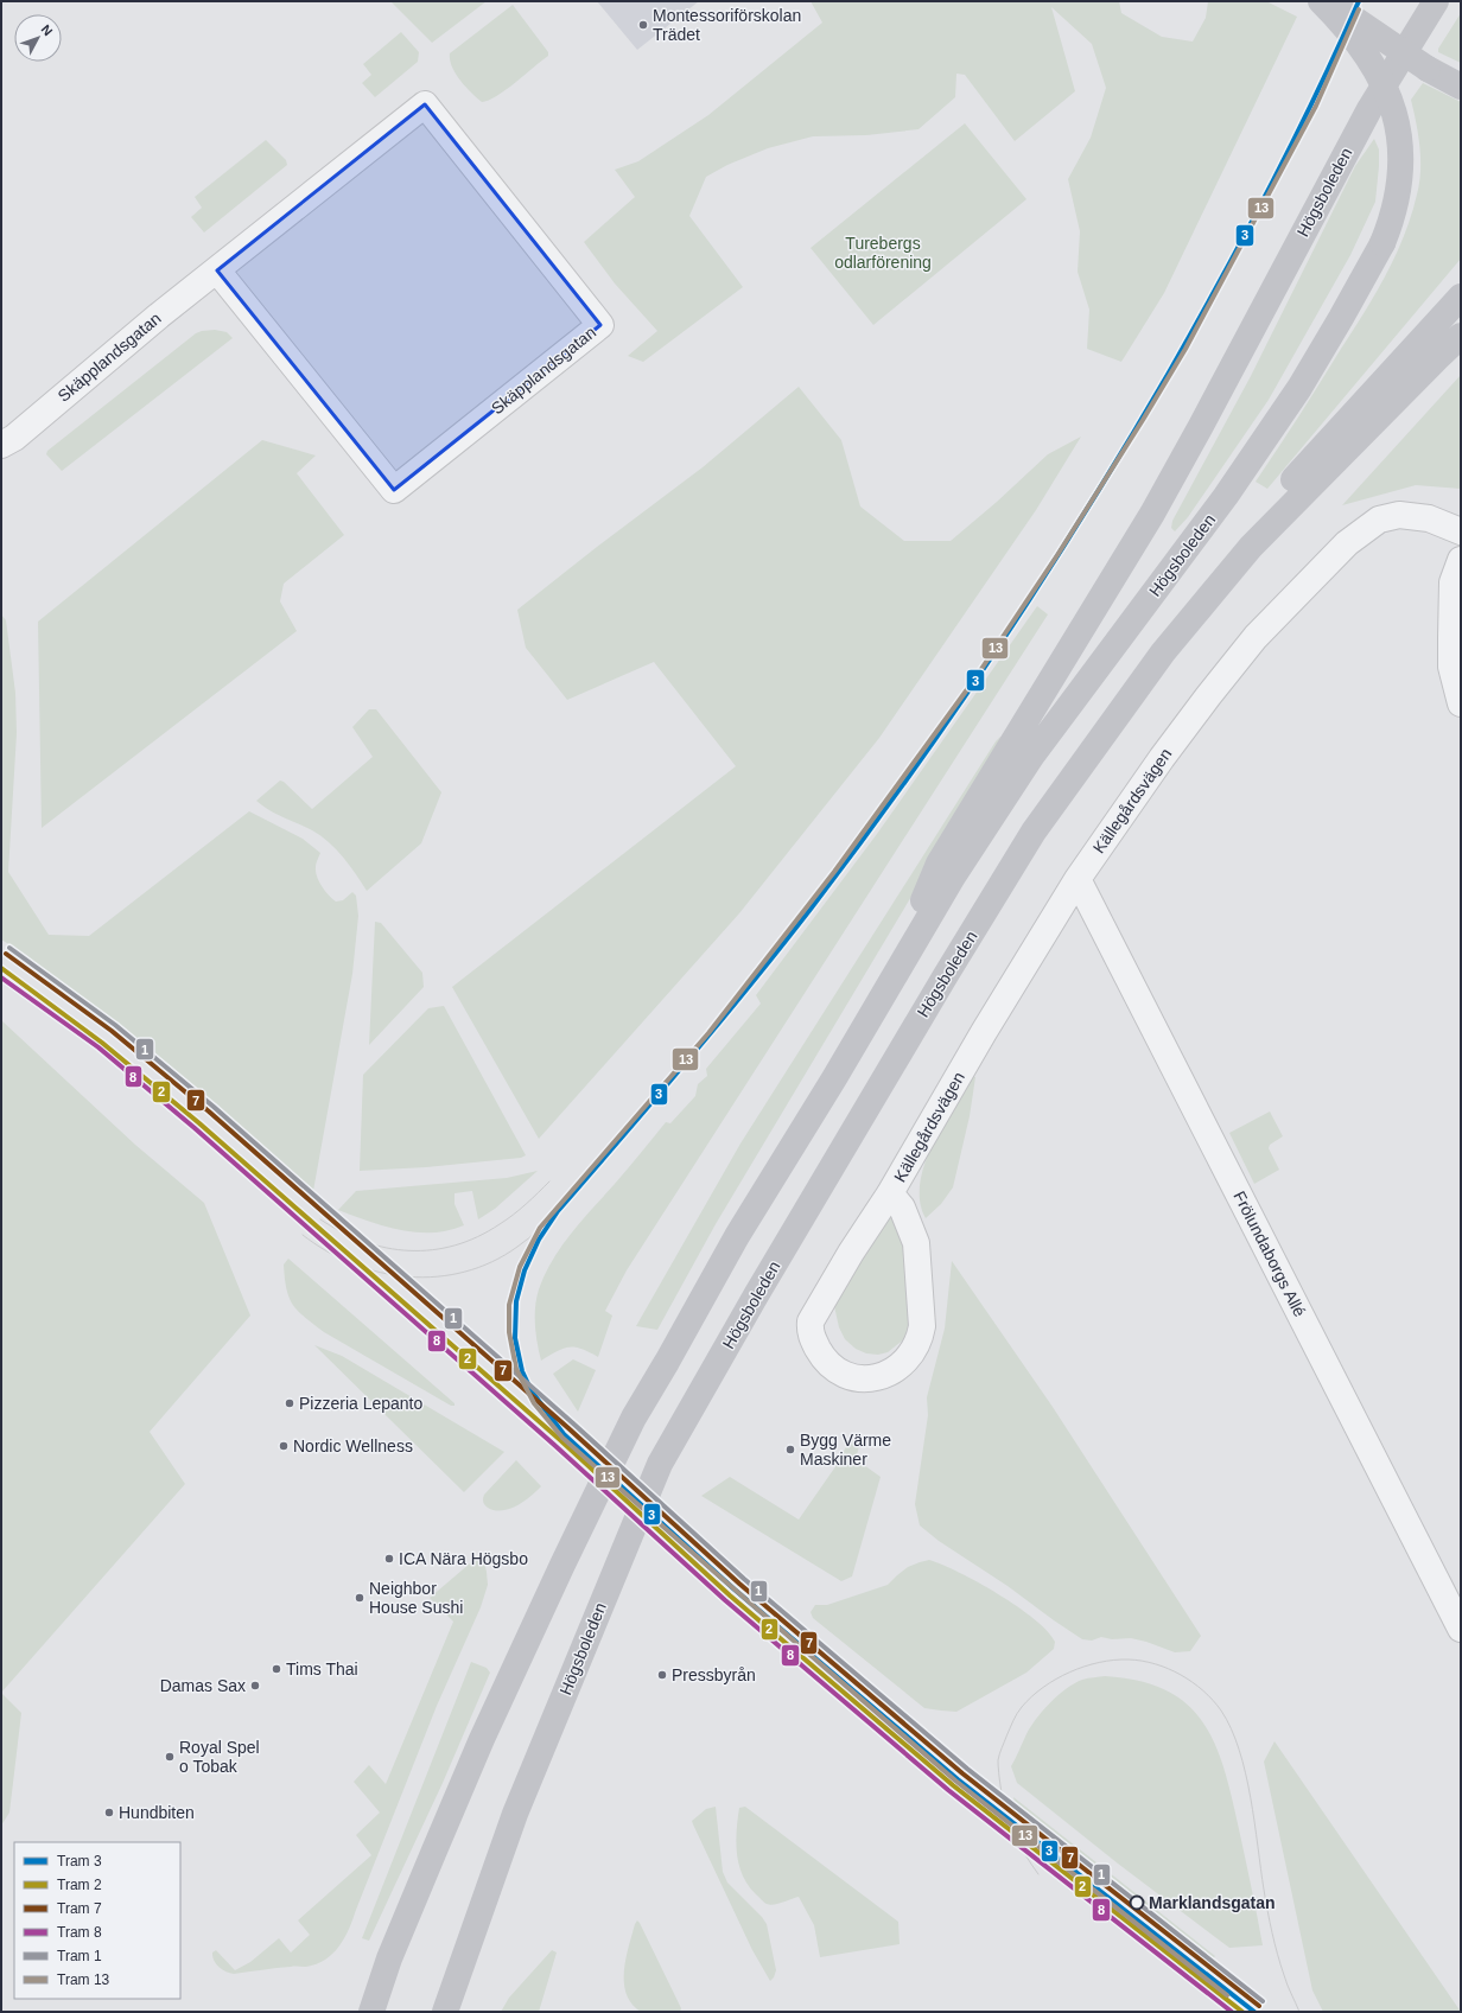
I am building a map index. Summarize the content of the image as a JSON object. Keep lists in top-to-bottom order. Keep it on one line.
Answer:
{"streets":{"main road":["Högsboleden"],"street":["Skäpplandsgatan","Källegårdsvägen","Frölundaborgs Allé"]},"crossings":[["Källegårdsvägen","Frölundaborgs Allé"]],"parks":["Turebergs odlarförening"],"places":["Montessoriförskolan Trädet","Pizzeria Lepanto","Nordic Wellness","Bygg Värme Maskiner","ICA Nära Högsbo","Neighbor House Sushi","Tims Thai","Pressbyrån","Damas Sax","Royal Spel o Tobak","Hundbiten","Marklandsgatan"],"lines":["tram line 3","tram line 13","tram line 1","tram line 7","tram line 2","tram line 8"],"legend":["Tram 3","Tram 2","Tram 7","Tram 8","Tram 1","Tram 13"],"north":"top right"}
